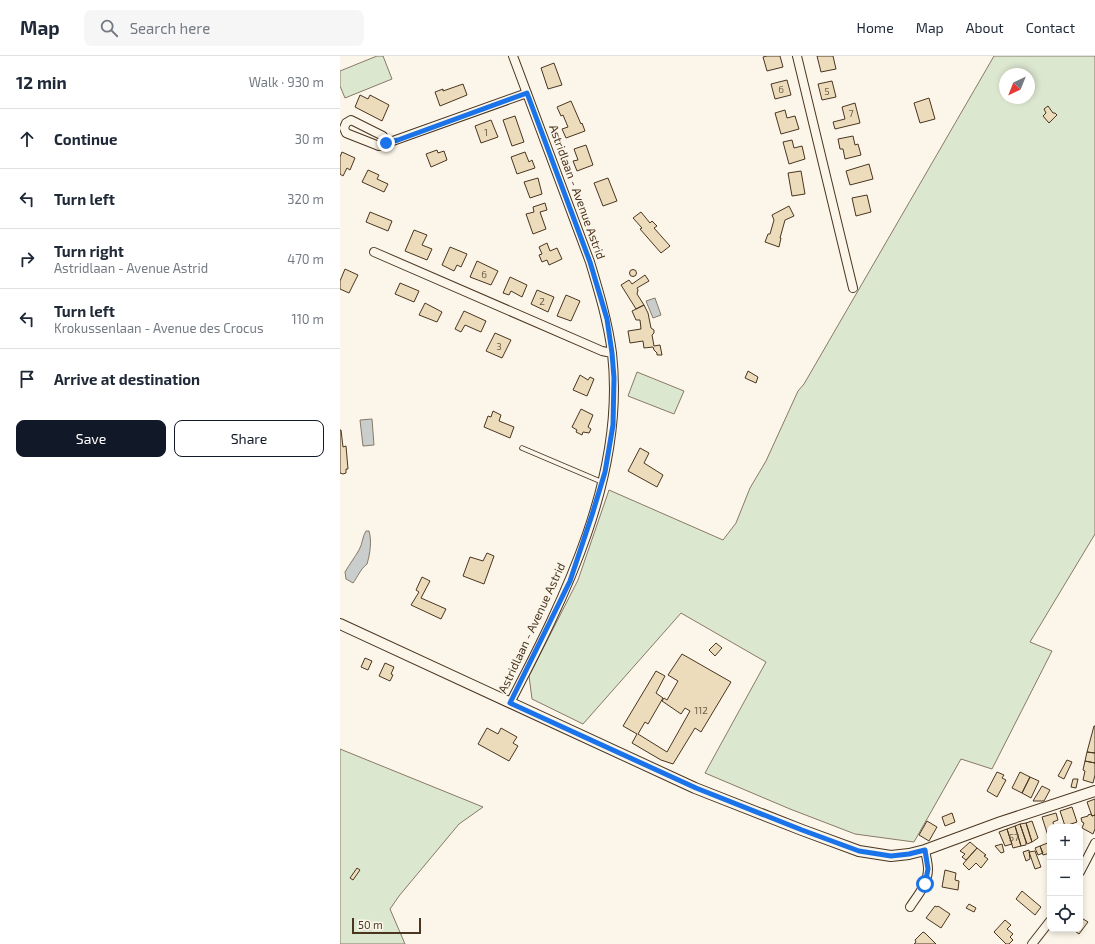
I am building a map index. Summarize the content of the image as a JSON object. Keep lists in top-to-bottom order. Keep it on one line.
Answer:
{"streets":{"street":["Astridlaan - Avenue Astrid"]},"house_numbers":["6","5","7","1","6","2","3","112","57"],"scale_bar":"50 m","north":"bottom left","page":{"header":"Map","search":"Search here","nav":["Home","Map","About","Contact"],"heading":["12 min","Walk · 930 m"],"list":[["Continue","30 m"],["Turn left","320 m"],["Turn right","Astridlaan - Avenue Astrid","470 m"],["Turn left","Krokussenlaan - Avenue des Crocus","110 m"],"Arrive at destination"],"buttons":["Save","Share"],"map_buttons":["+","−"],"scale":"50 m"}}
